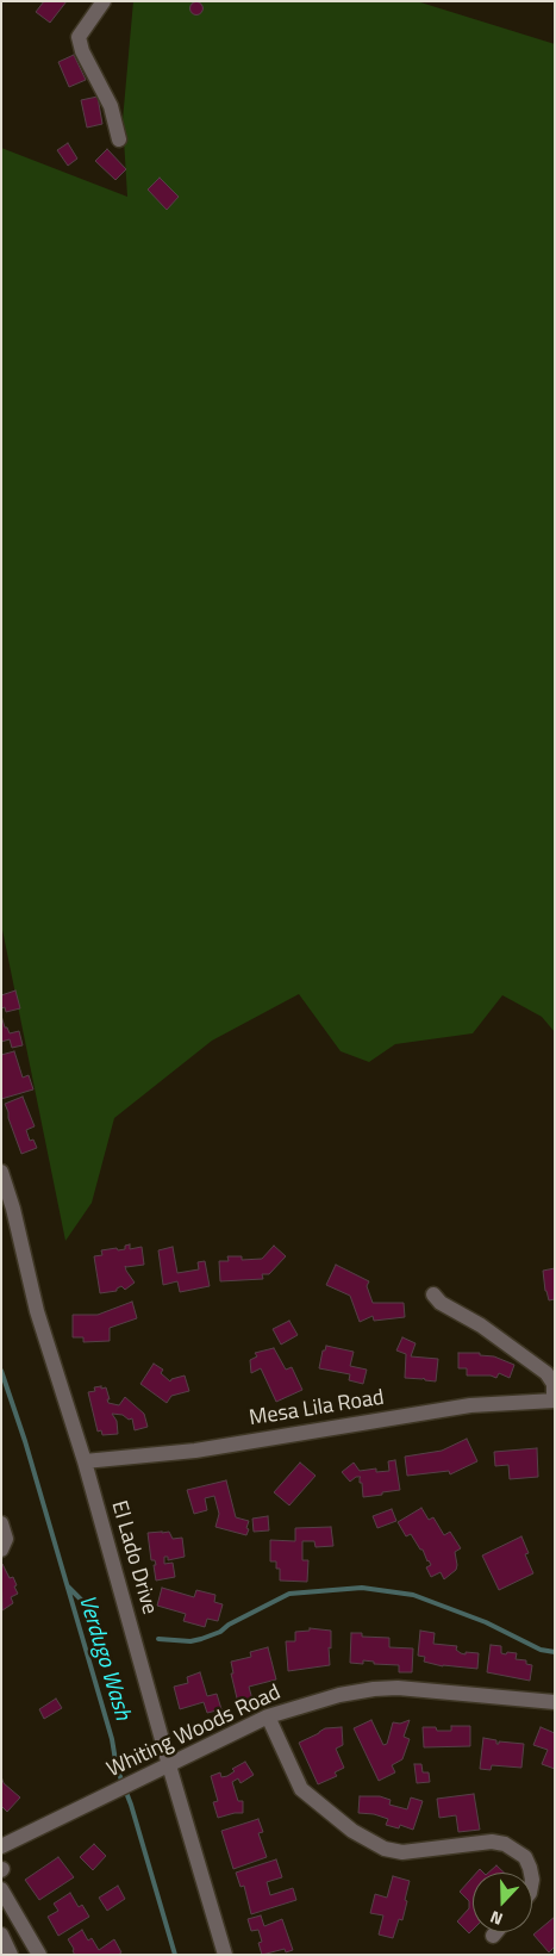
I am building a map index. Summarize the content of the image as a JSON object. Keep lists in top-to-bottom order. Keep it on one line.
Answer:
{"streets":{"street":["Mesa Lila Road","El Lado Drive","Whiting Woods Road"]},"crossings":[["Mesa Lila Road","El Lado Drive"],["El Lado Drive","Whiting Woods Road"]],"water":["Verdugo Wash"],"north":"bottom"}
